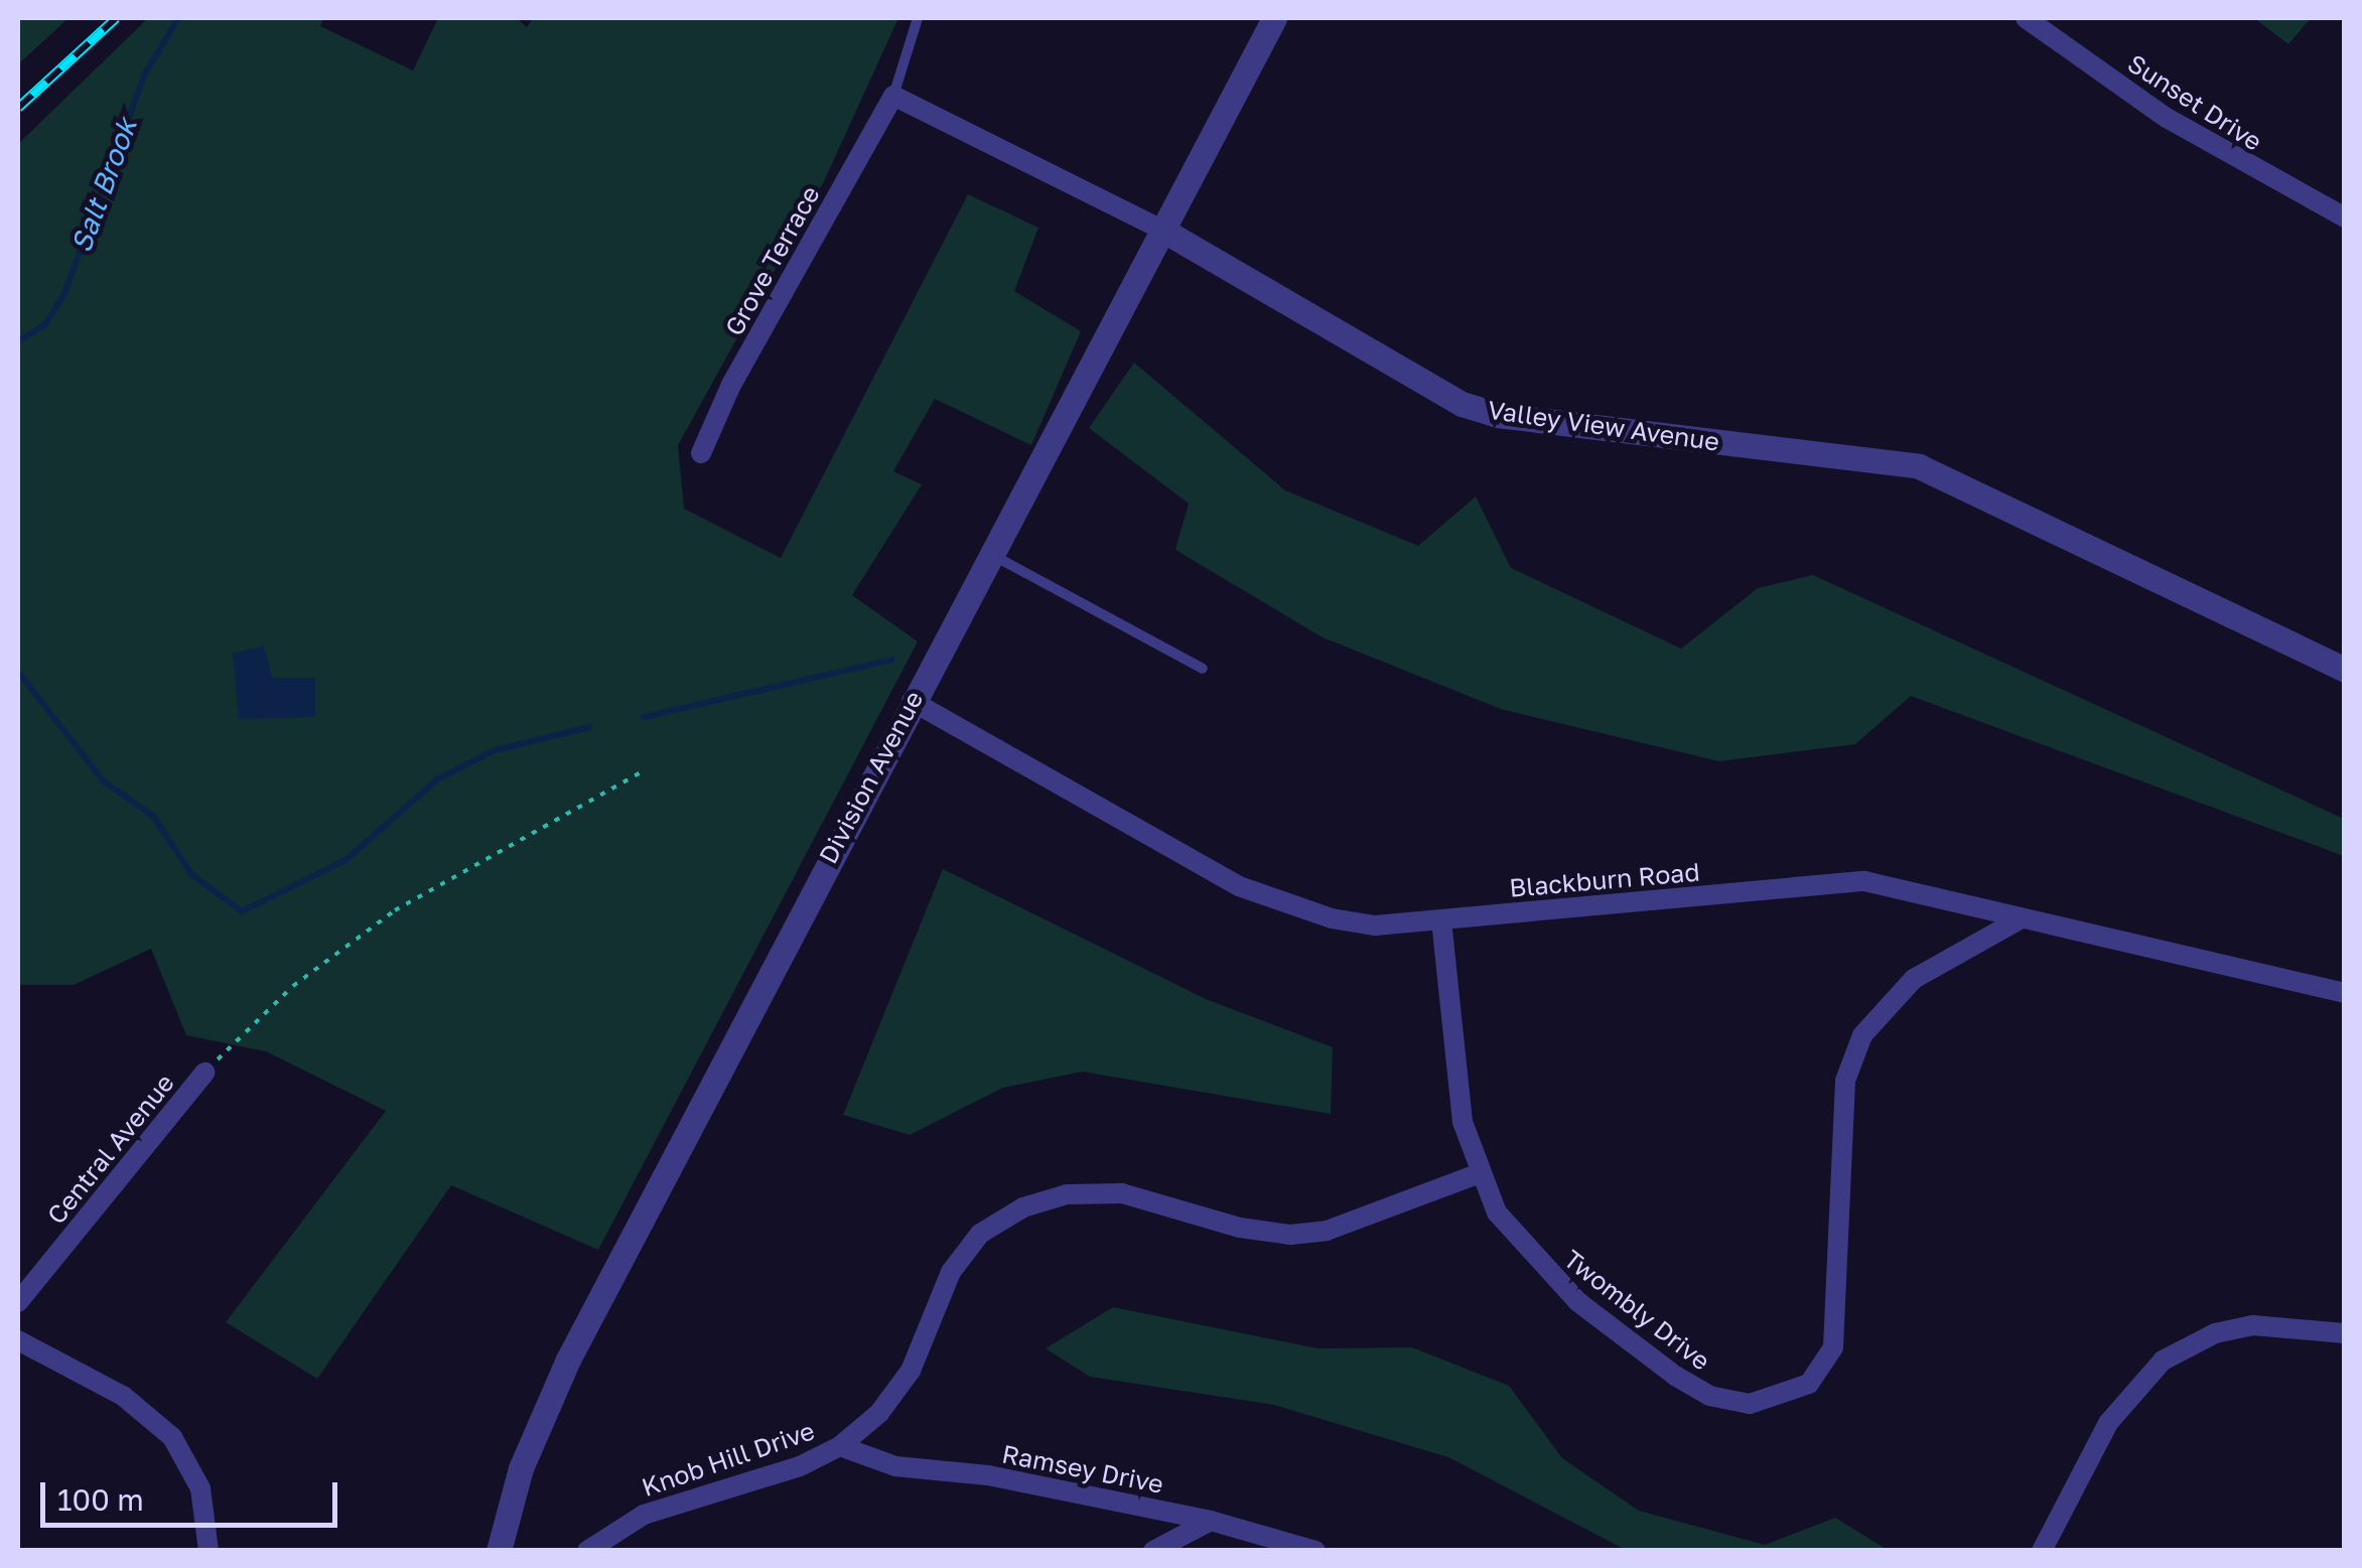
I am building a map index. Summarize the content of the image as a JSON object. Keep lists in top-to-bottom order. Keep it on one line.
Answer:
{"streets":{"street":["Sunset Drive","Grove Terrace","Valley View Avenue","Division Avenue","Blackburn Road","Central Avenue","Twombly Drive","Knob Hill Drive","Ramsey Drive"]},"crossings":[["Grove Terrace","Valley View Avenue"],["Valley View Avenue","Division Avenue"],["Division Avenue","Blackburn Road"],["Blackburn Road","Twombly Drive"],["Twombly Drive","Knob Hill Drive"],["Knob Hill Drive","Ramsey Drive"]],"water":["Salt Brook"],"scale_bar":"100 m"}
